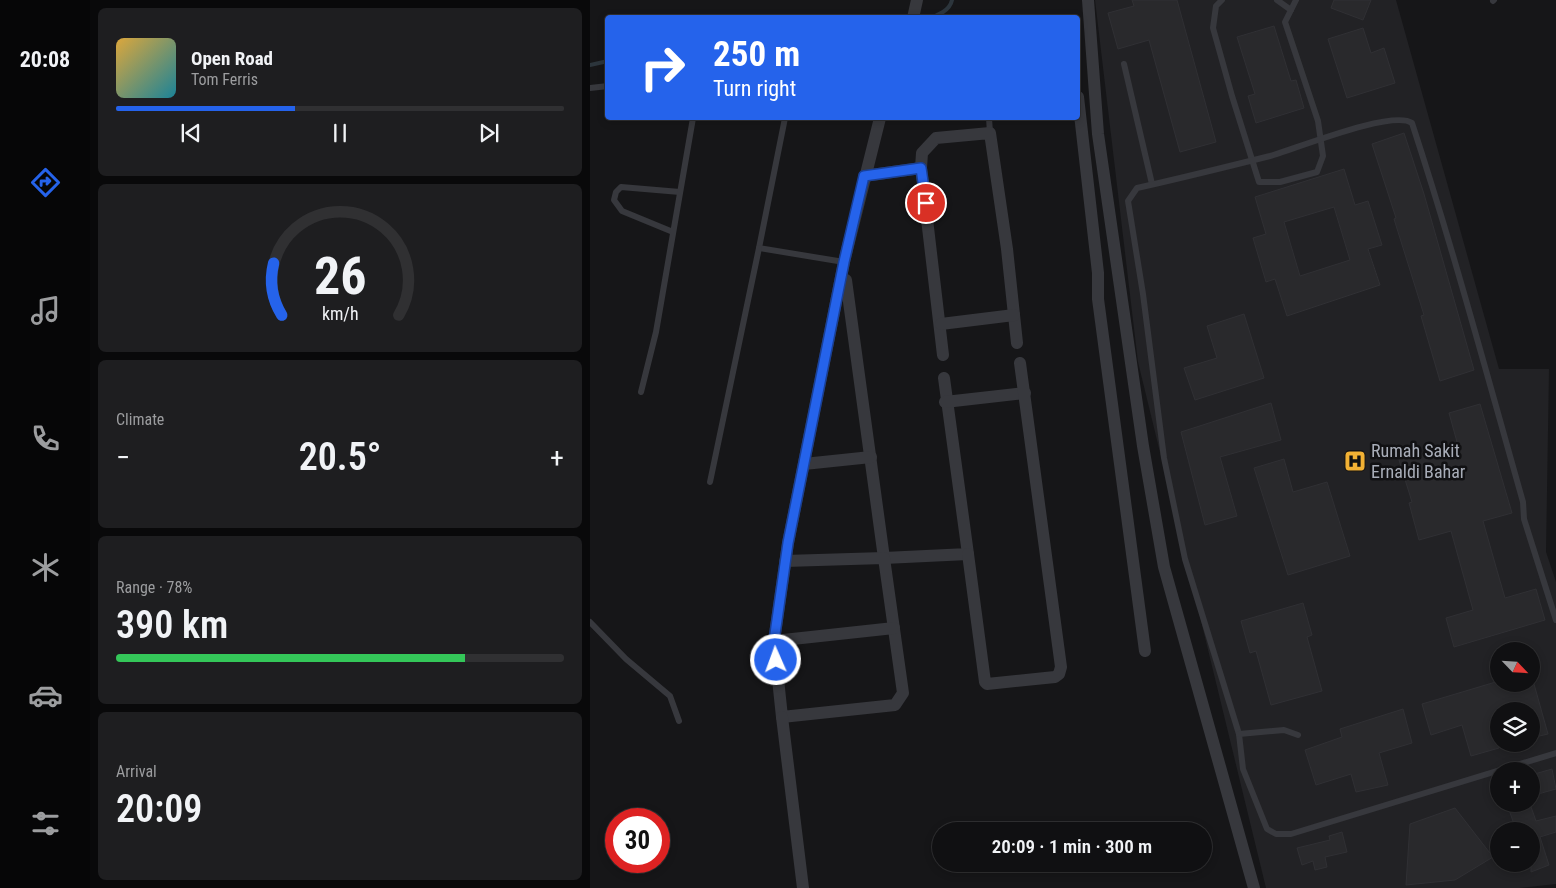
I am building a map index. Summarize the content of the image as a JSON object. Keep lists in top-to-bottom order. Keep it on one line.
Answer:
{"places":{"hospital":["Rumah Sakit Ernaldi Bahar"]},"north":"bottom right","page":{"tabs":"20:08","turn":["250 m","Turn right"],"song":["Open Road","Tom Ferris"],"tile":["Climate",["Range · 78%","390 km"],["Arrival","20:09"]],"heat":["−","20.5°","+"],"map_buttons":["+","−"],"limit":"30","trip":"20:09 · 1 min · 300 m","gauge":["26","km/h"]}}
